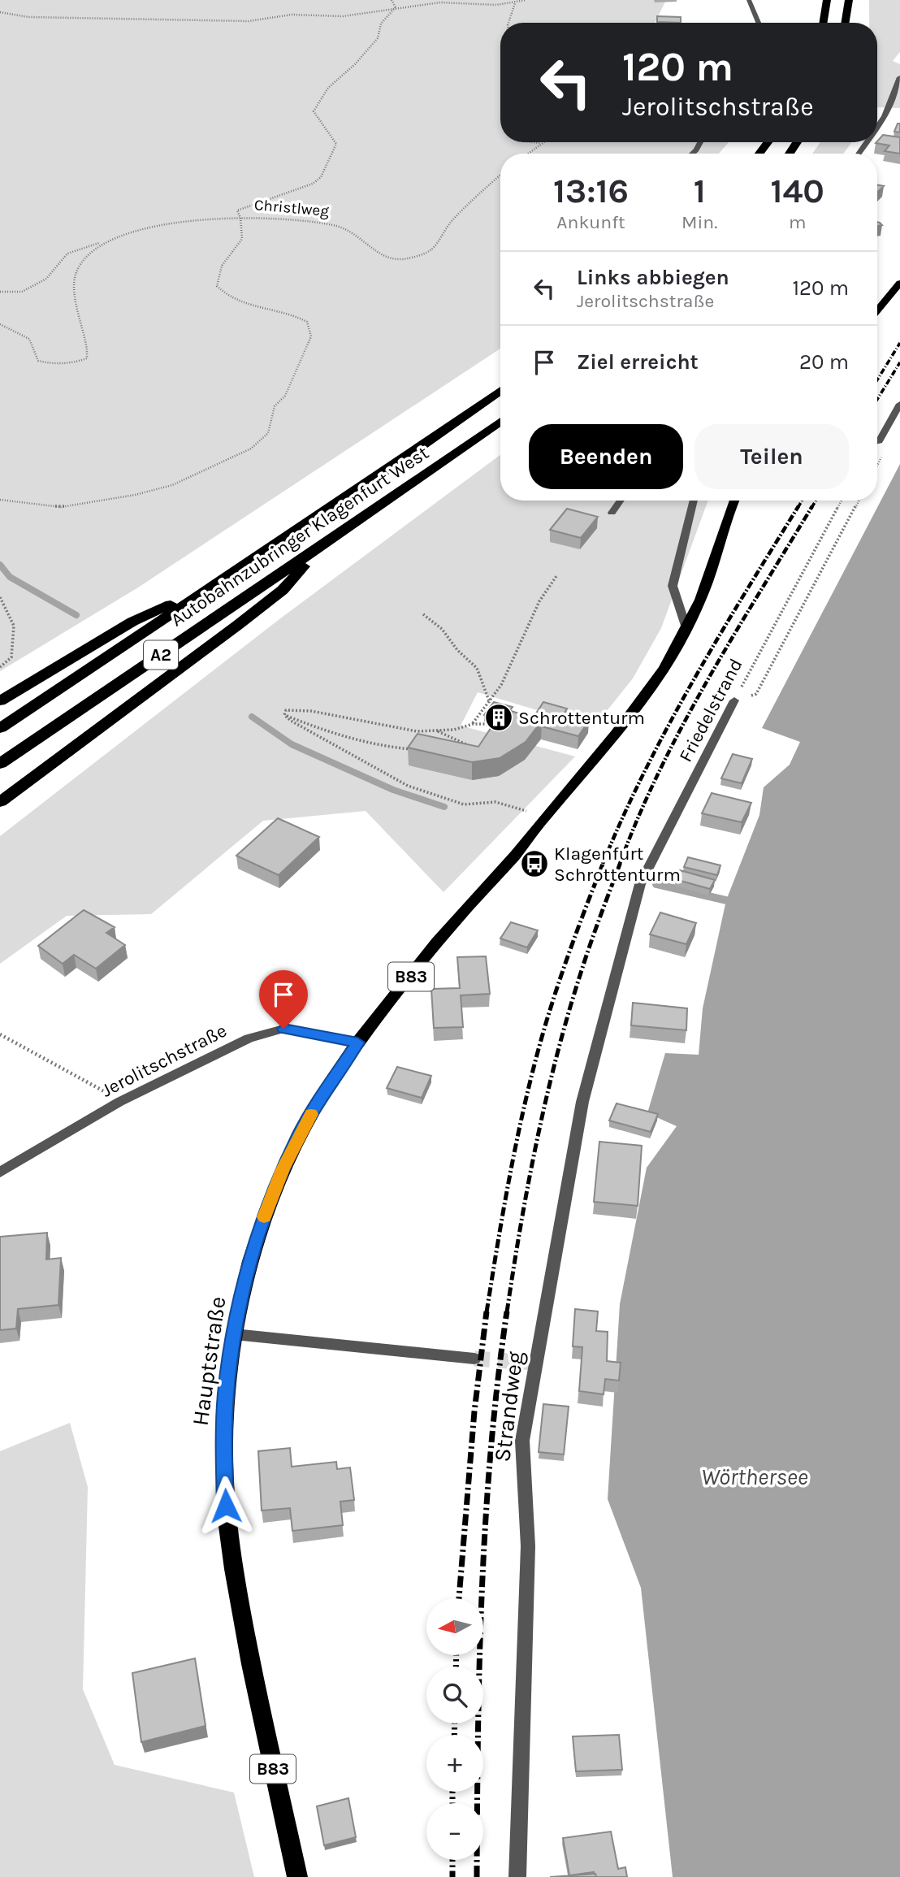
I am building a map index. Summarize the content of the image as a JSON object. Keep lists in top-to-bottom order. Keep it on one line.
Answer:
{"streets":{"highway":["Autobahnzubringer Klagenfurt West","A2"],"main road":["B83","Hauptstraße"],"street":["Friedelstrand","Jerolitschstraße","Strandweg"],"path":["Christlweg"]},"crossings":[["Friedelstrand","Strandweg"],["B83","Jerolitschstraße"],["B83","Hauptstraße"],["Jerolitschstraße","Hauptstraße"]],"water":["Wörthersee"],"places":{"building":["Schrottenturm"],"bus stop":["Klagenfurt Schrottenturm"]},"north":"left","page":{"turn":["120 m","Jerolitschstraße"],"eta":["13:16","Ankunft","1","Min.","140","m"],"list":[{"name":"Links abbiegen","note":"Jerolitschstraße","value":"120 m"},{"name":"Ziel erreicht","value":"20 m"}],"buttons":["Beenden","Teilen"],"map_buttons":["+","−"]}}
